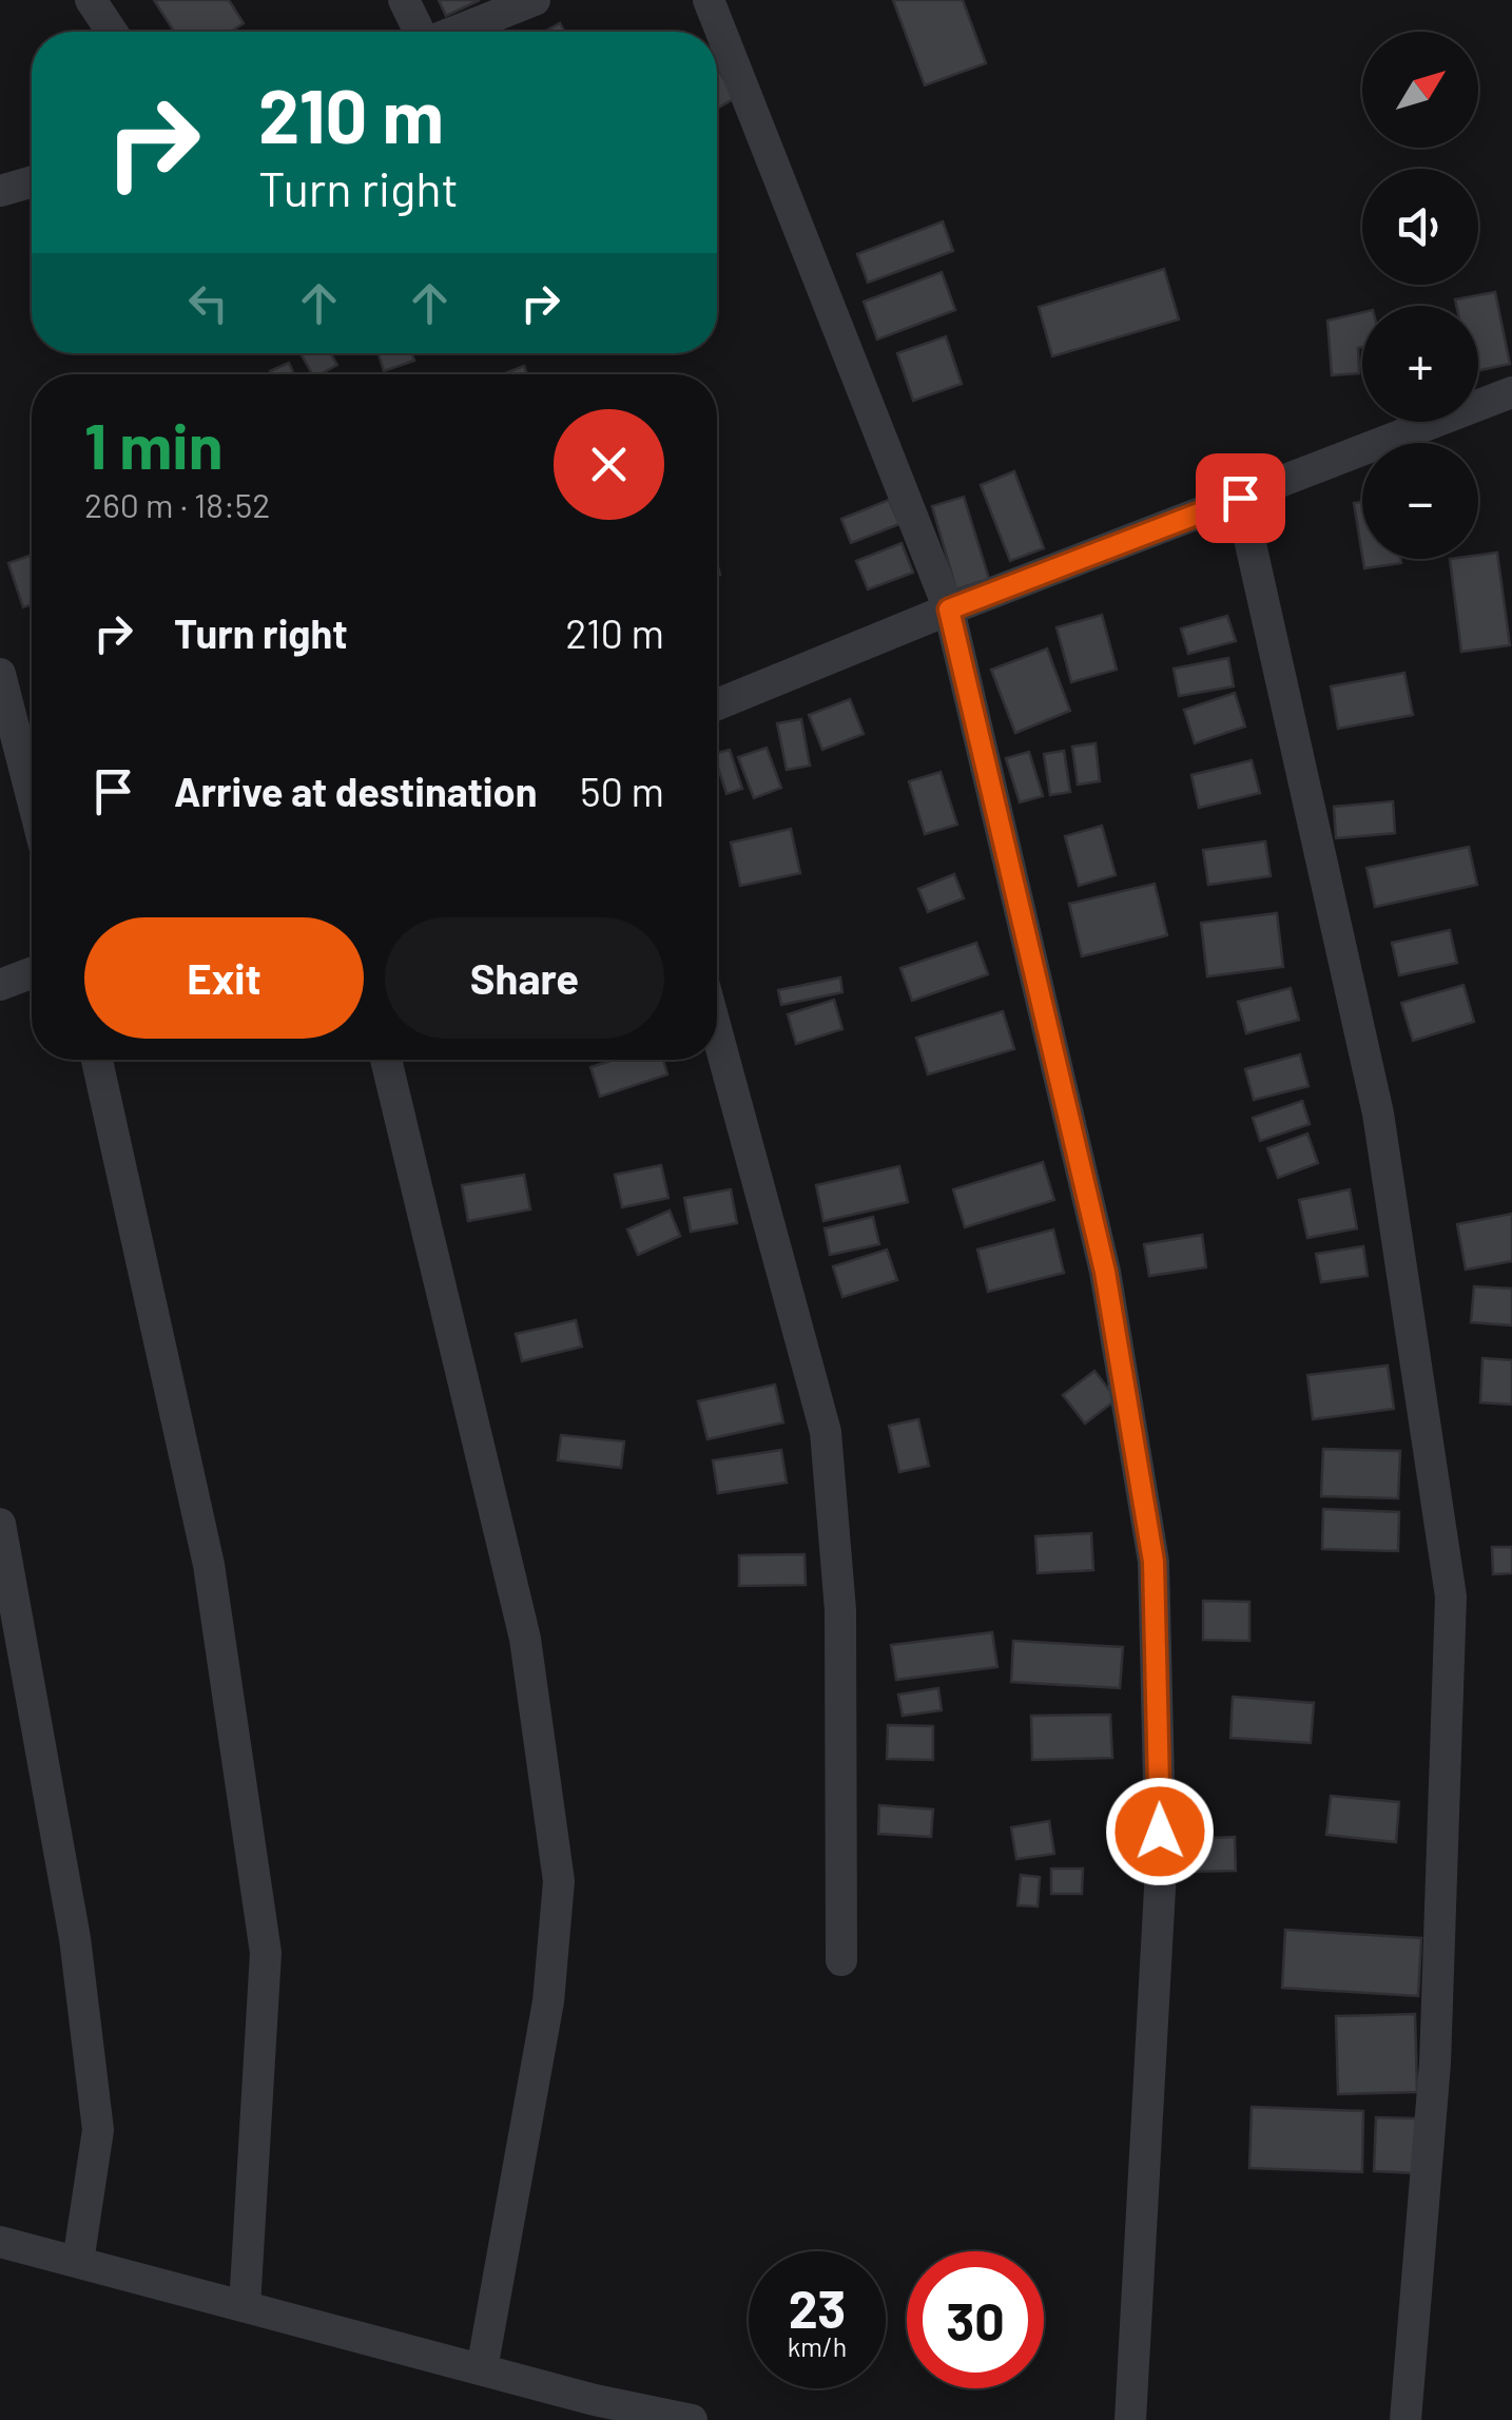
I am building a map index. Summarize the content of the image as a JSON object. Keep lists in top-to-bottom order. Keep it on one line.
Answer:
{"north":"top right","page":{"map_buttons":["+","−"],"turn":["210 m","Turn right"],"heading":["1 min","260 m · 18:52"],"list":[{"name":"Turn right","value":"210 m"},{"name":"Arrive at destination","value":"50 m"}],"buttons":["Exit","Share"],"speed":"23 km/h","limit":"30"}}
